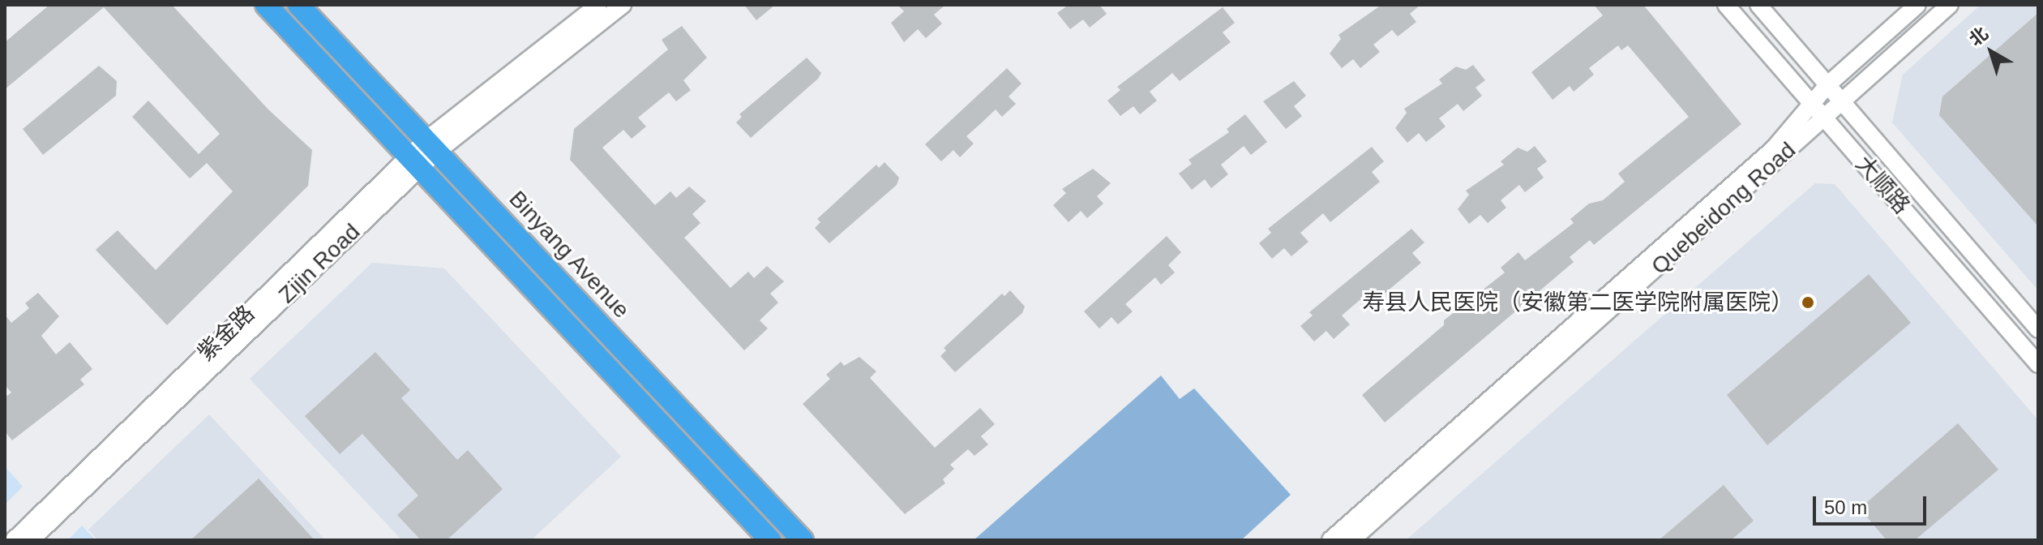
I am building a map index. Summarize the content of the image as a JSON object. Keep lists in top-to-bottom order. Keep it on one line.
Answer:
{"streets":{"highway":["Binyang Avenue"],"street":["大顺路","Quebeidong Road","紫金路"]},"crossings":[["大顺路","Quebeidong Road"]],"places":["寿县人民医院（安徽第二医学院附属医院）"],"scale_bar":"50 m","north":"top left"}
